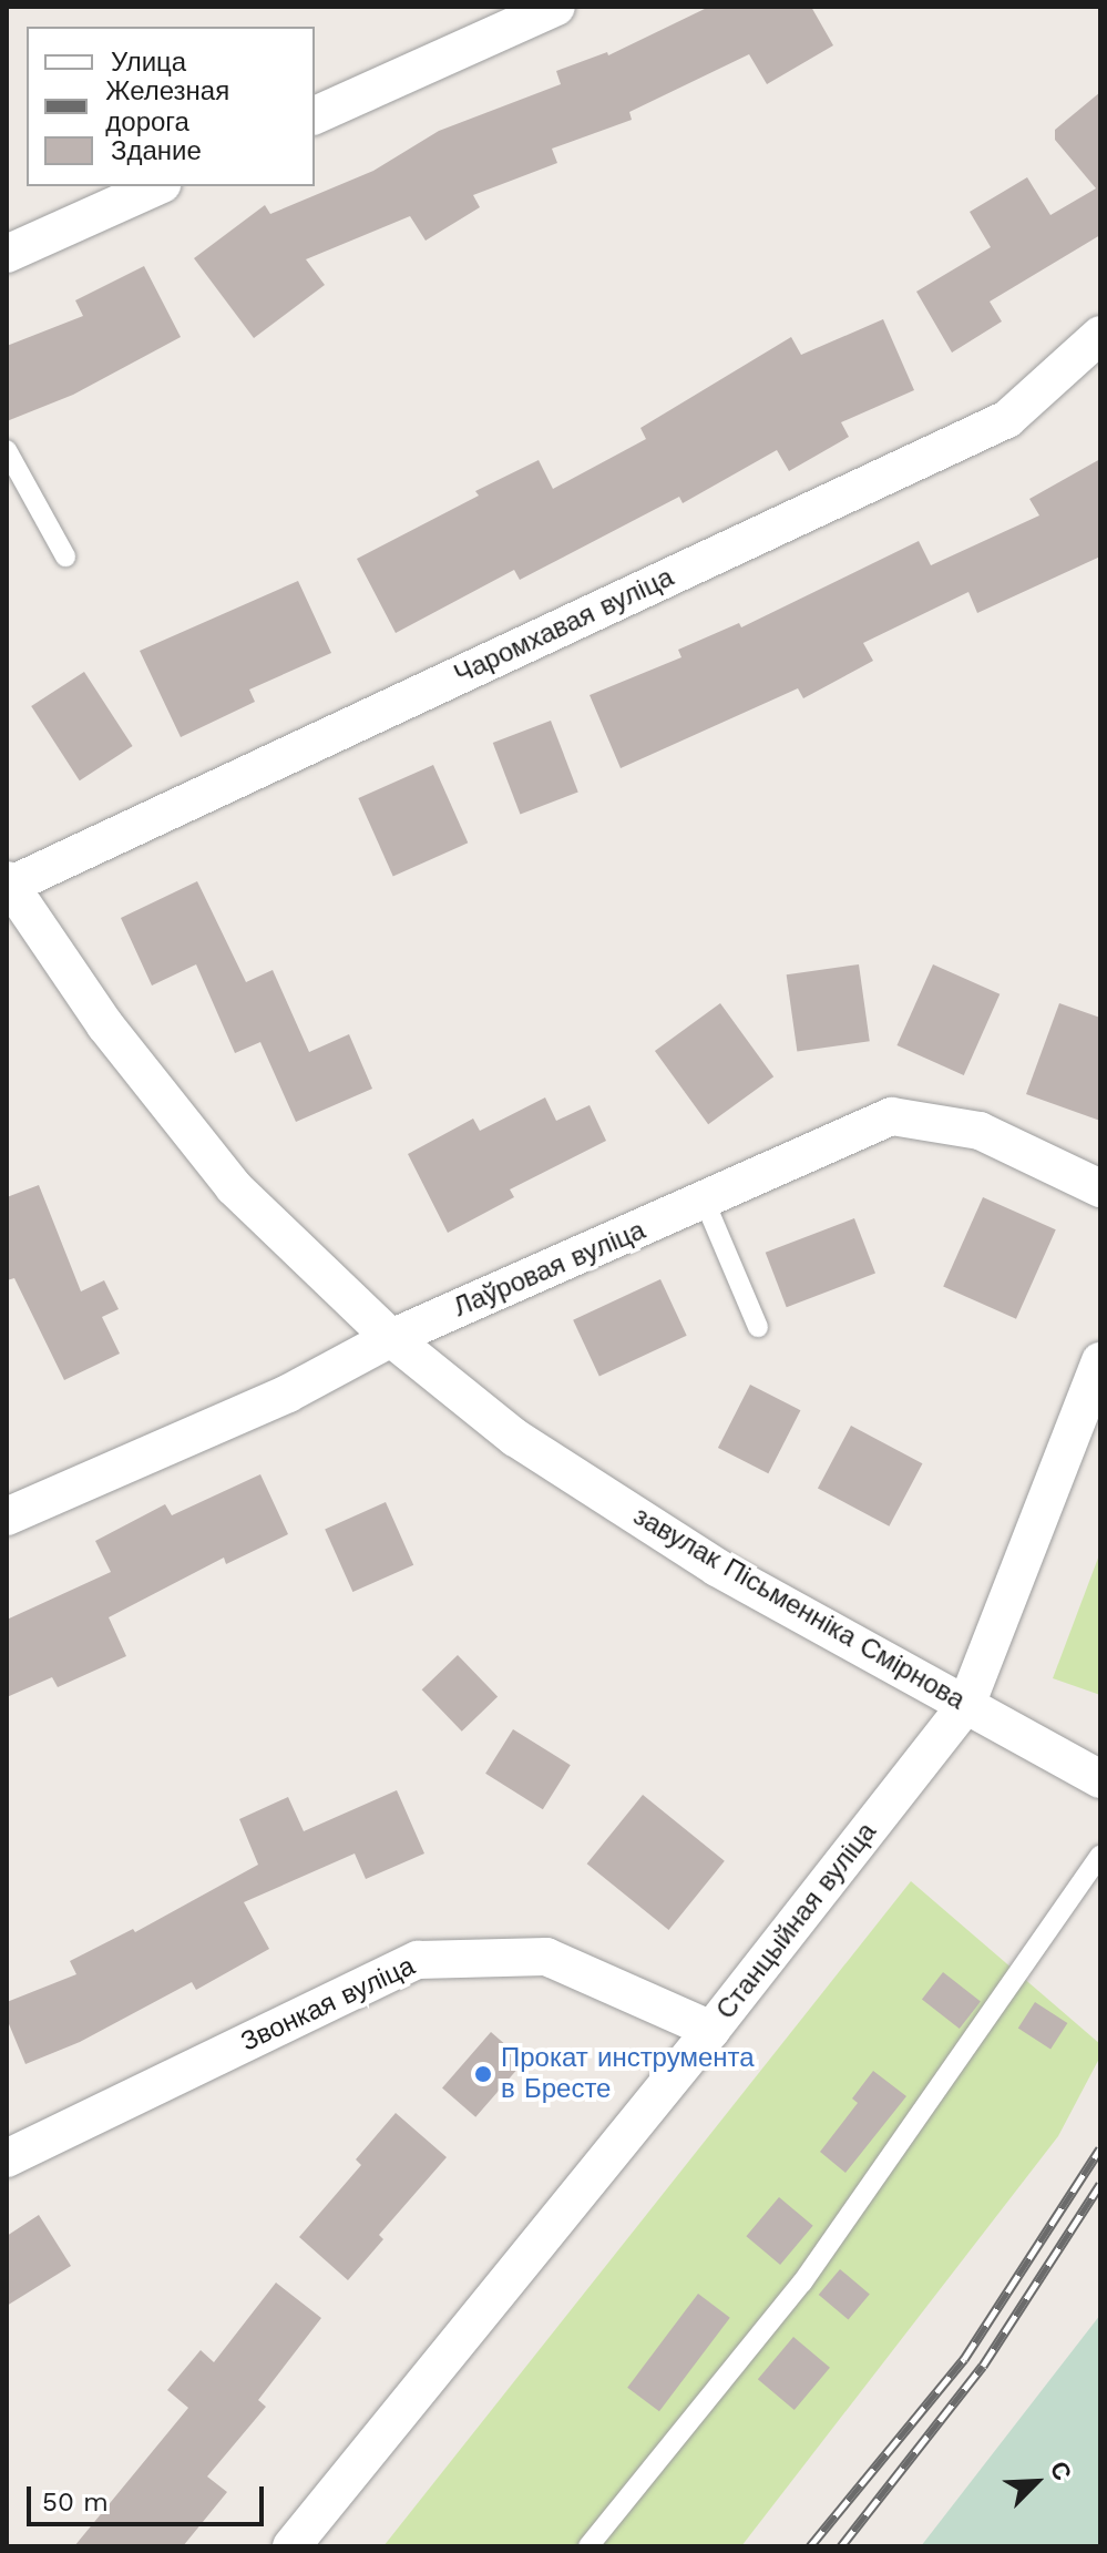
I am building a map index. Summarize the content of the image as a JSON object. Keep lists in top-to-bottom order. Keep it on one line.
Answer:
{"streets":{"street":["Чаромхавая вуліца","Лаўровая вуліца","завулак Пісьменніка Смірнова","Станцыйная вуліца","Звонкая вуліца"]},"crossings":[["Чаромхавая вуліца","завулак Пісьменніка Смірнова"],["Лаўровая вуліца","завулак Пісьменніка Смірнова"],["завулак Пісьменніка Смірнова","Станцыйная вуліца"],["Станцыйная вуліца","Звонкая вуліца"]],"places":["Прокат инструмента в Бресте"],"legend":["Улица","Железная дорога","Здание"],"scale_bar":"50 m","north":"top right"}
